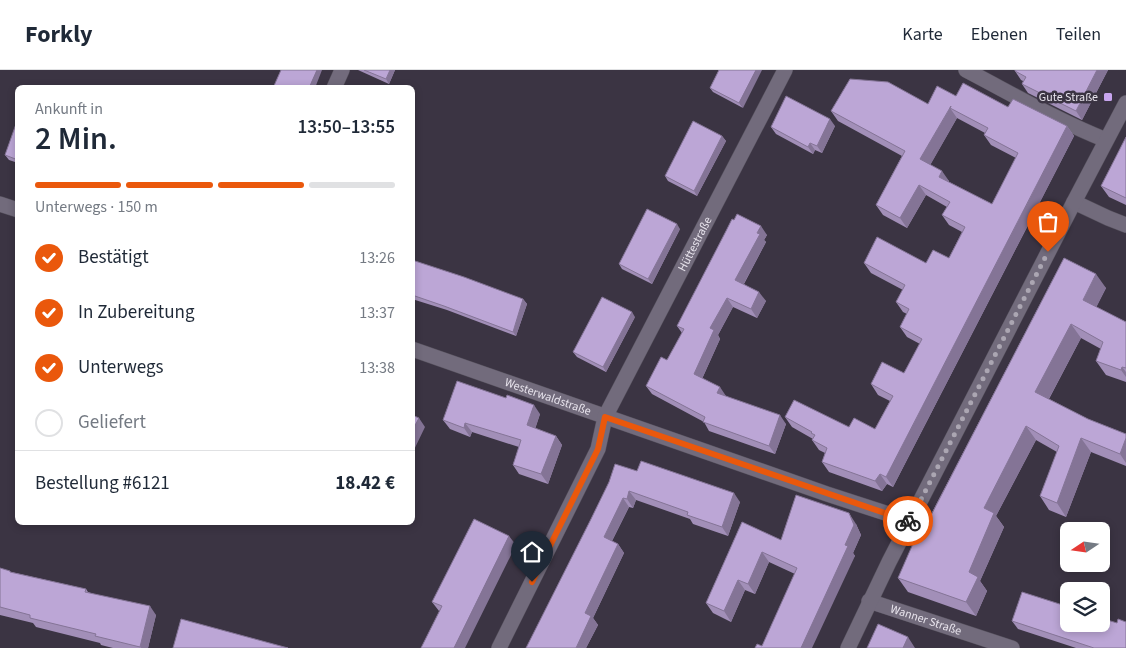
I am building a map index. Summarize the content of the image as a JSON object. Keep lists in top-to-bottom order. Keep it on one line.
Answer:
{"streets":{"street":["Hüttestraße","Westerwaldstraße","Wanner Straße"]},"crossings":[["Hüttestraße","Westerwaldstraße"]],"places":{"transit":["Gute Straße"]},"north":"left","page":{"header":"Forkly","nav":["Karte","Ebenen","Teilen"],"heading":["2 Min.","Ankunft in","13:50–13:55"],"panel":["Bestellung #6121","18.42 €"],"bar":"Unterwegs · 150 m","list":[["Bestätigt","13:26"],["In Zubereitung","13:37"],["Unterwegs","13:38"],"Geliefert"]}}
